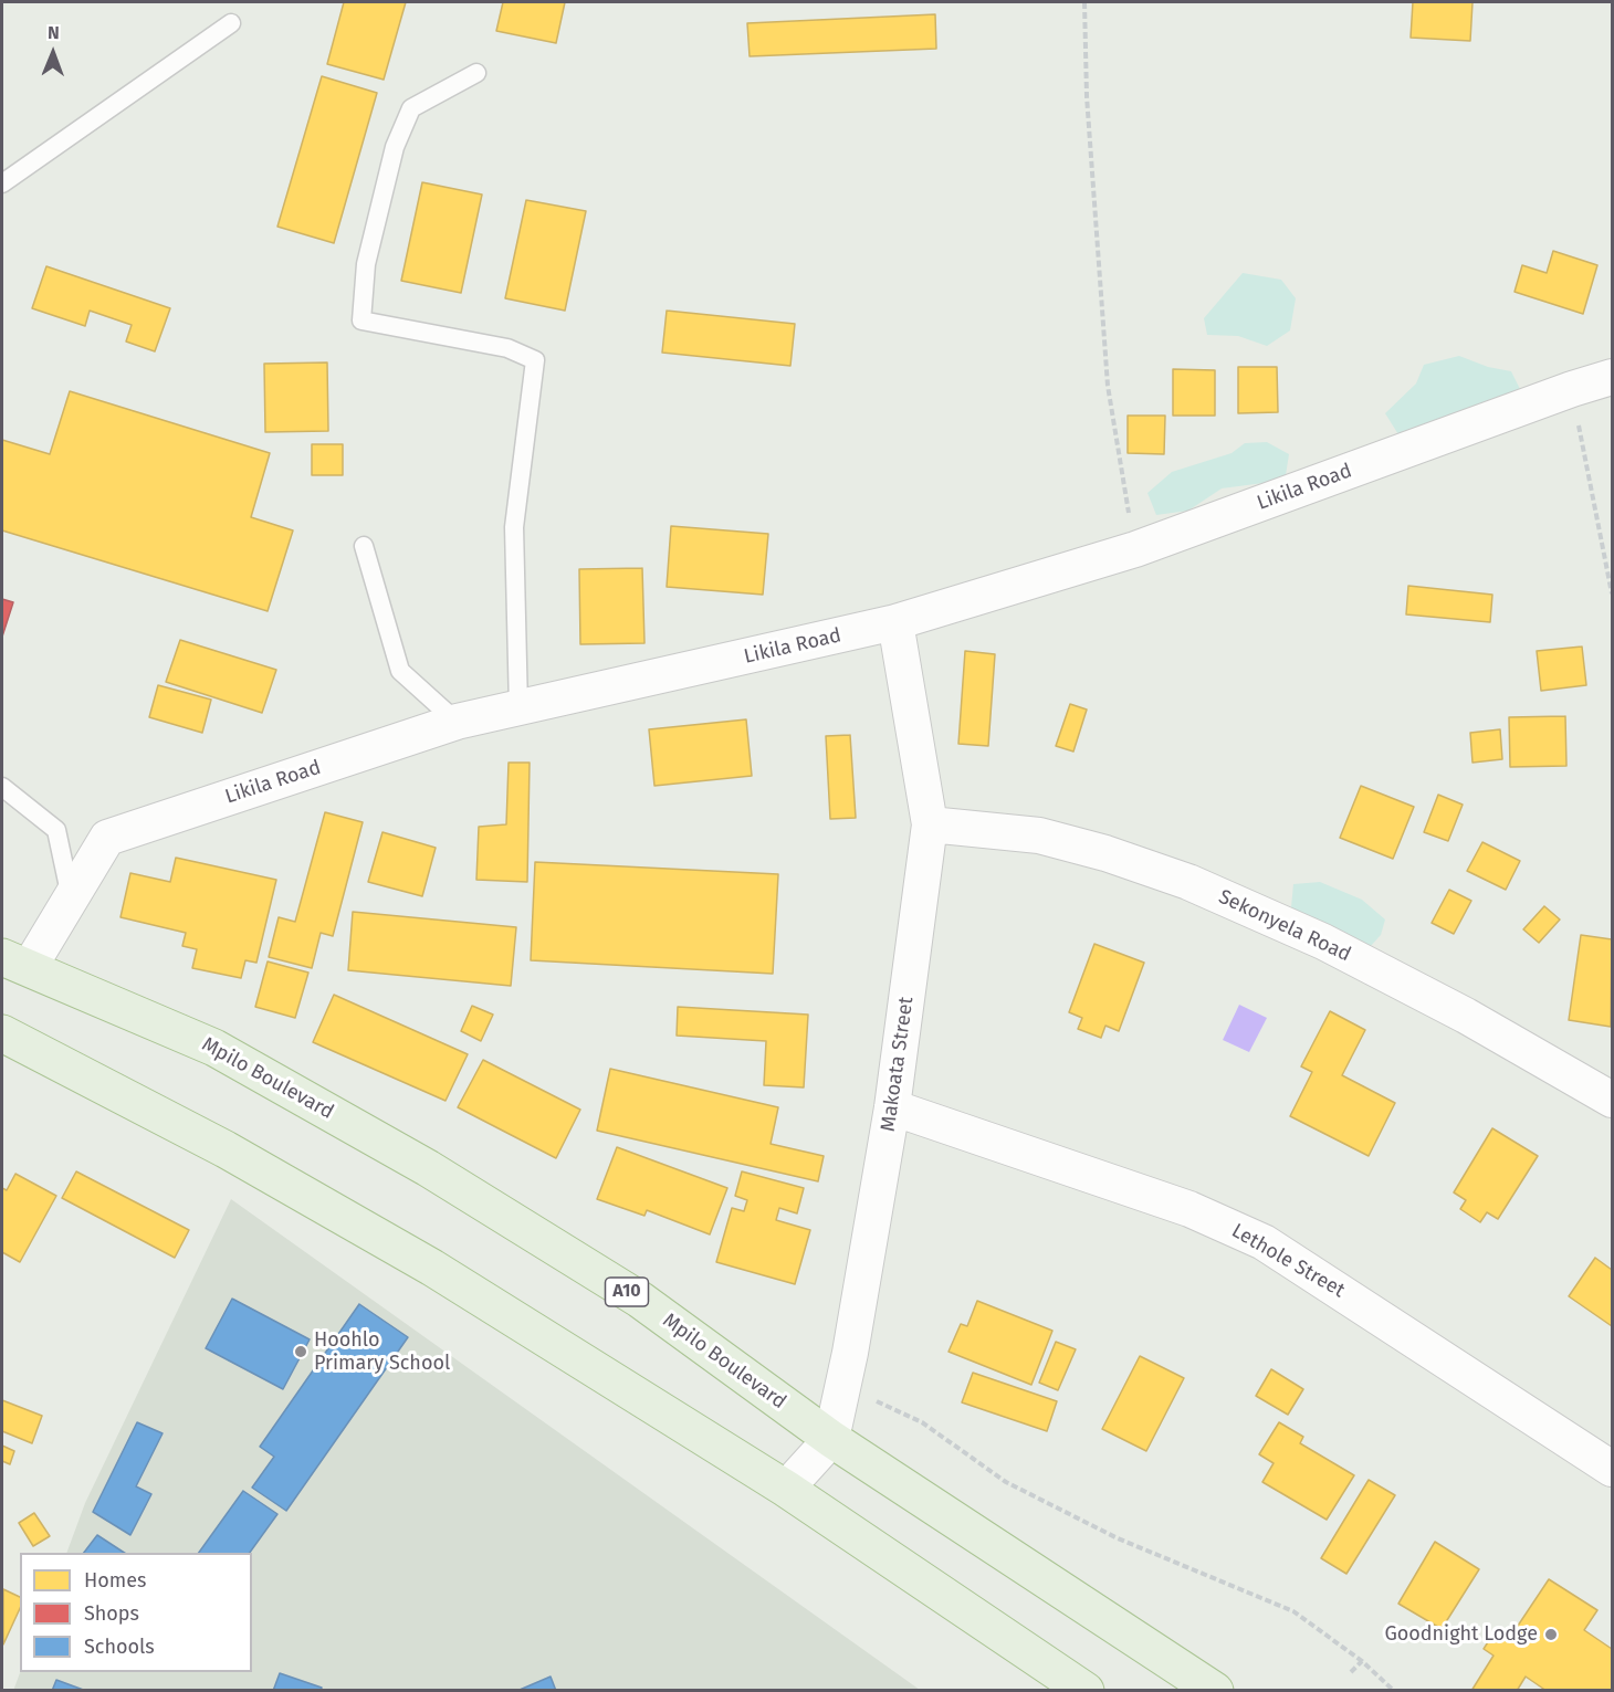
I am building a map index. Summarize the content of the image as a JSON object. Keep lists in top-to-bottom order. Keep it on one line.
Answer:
{"streets":{"highway":["Mpilo Boulevard","A10"],"street":["Likila Road","Sekonyela Road","Makoata Street","Lethole Street"]},"crossings":[["Likila Road","Makoata Street"],["Likila Road","Mpilo Boulevard"],["Sekonyela Road","Makoata Street"],["Makoata Street","Mpilo Boulevard"],["Makoata Street","Lethole Street"]],"places":["Hoohlo Primary School","Goodnight Lodge"],"legend":["Homes","Shops","Schools"],"north":"top"}
